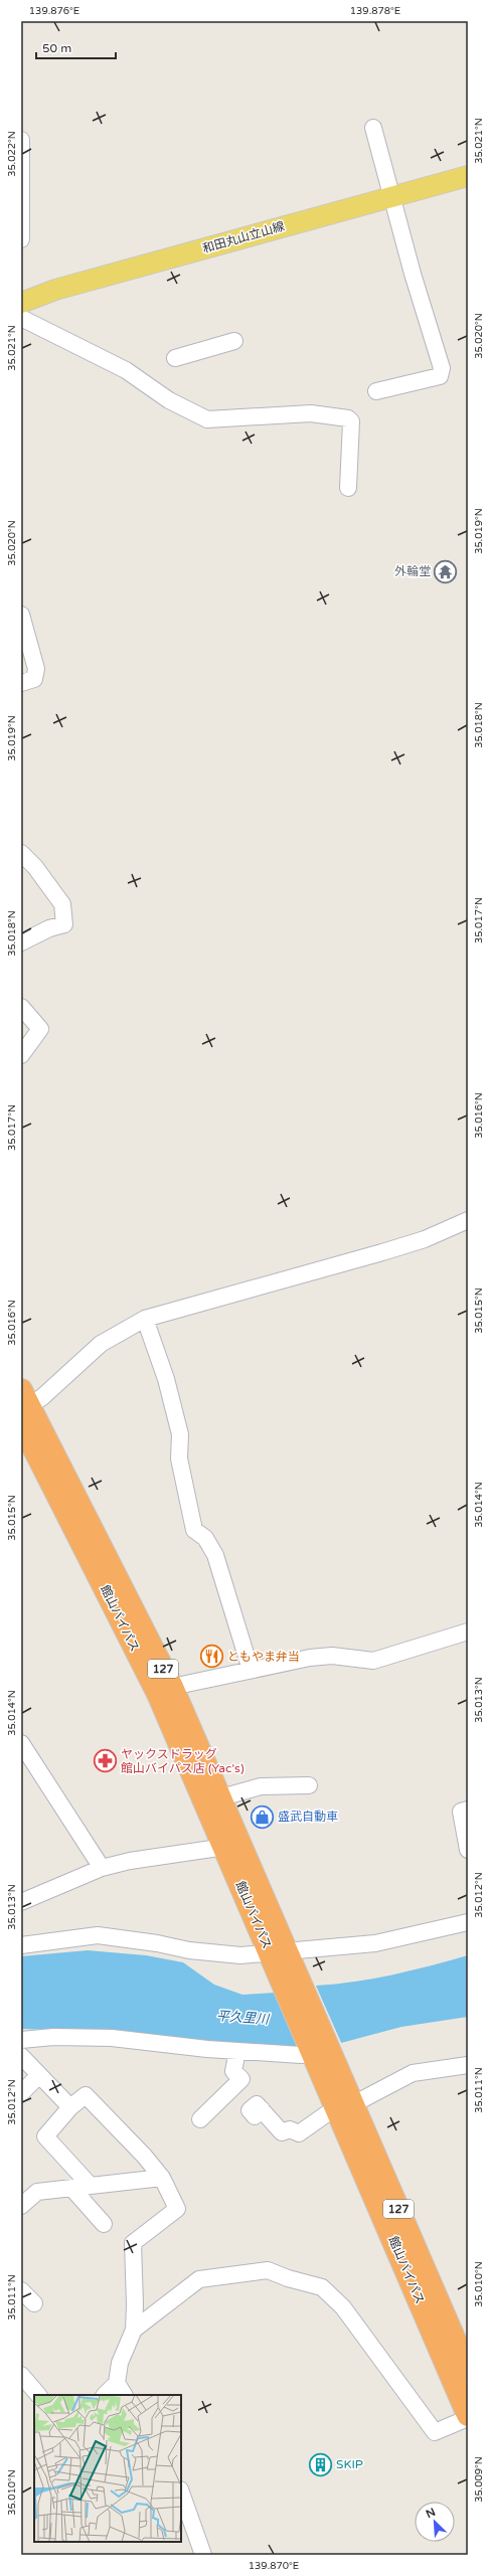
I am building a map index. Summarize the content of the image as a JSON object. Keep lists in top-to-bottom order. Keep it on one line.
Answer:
{"streets":{"highway":["館山バイパス","127"],"main road":["和田丸山立山線"]},"water":["平久里川"],"places":{"temple":["外輪堂"],"restaurant":["ともやま弁当"],"pharmacy":["ヤックスドラッグ 館山バイパス店 (Yac's)"],"shop":["盛武自動車"],"building":["SKIP"]},"scale_bar":"50 m","north":"top left","coordinates":["139.876°E","139.878°E","35.021°N","35.022°N","35.020°N","35.019°N","35.018°N","35.017°N","35.016°N","35.015°N","35.014°N","35.013°N","35.012°N","35.011°N","35.010°N","35.009°N","139.870°E"]}
